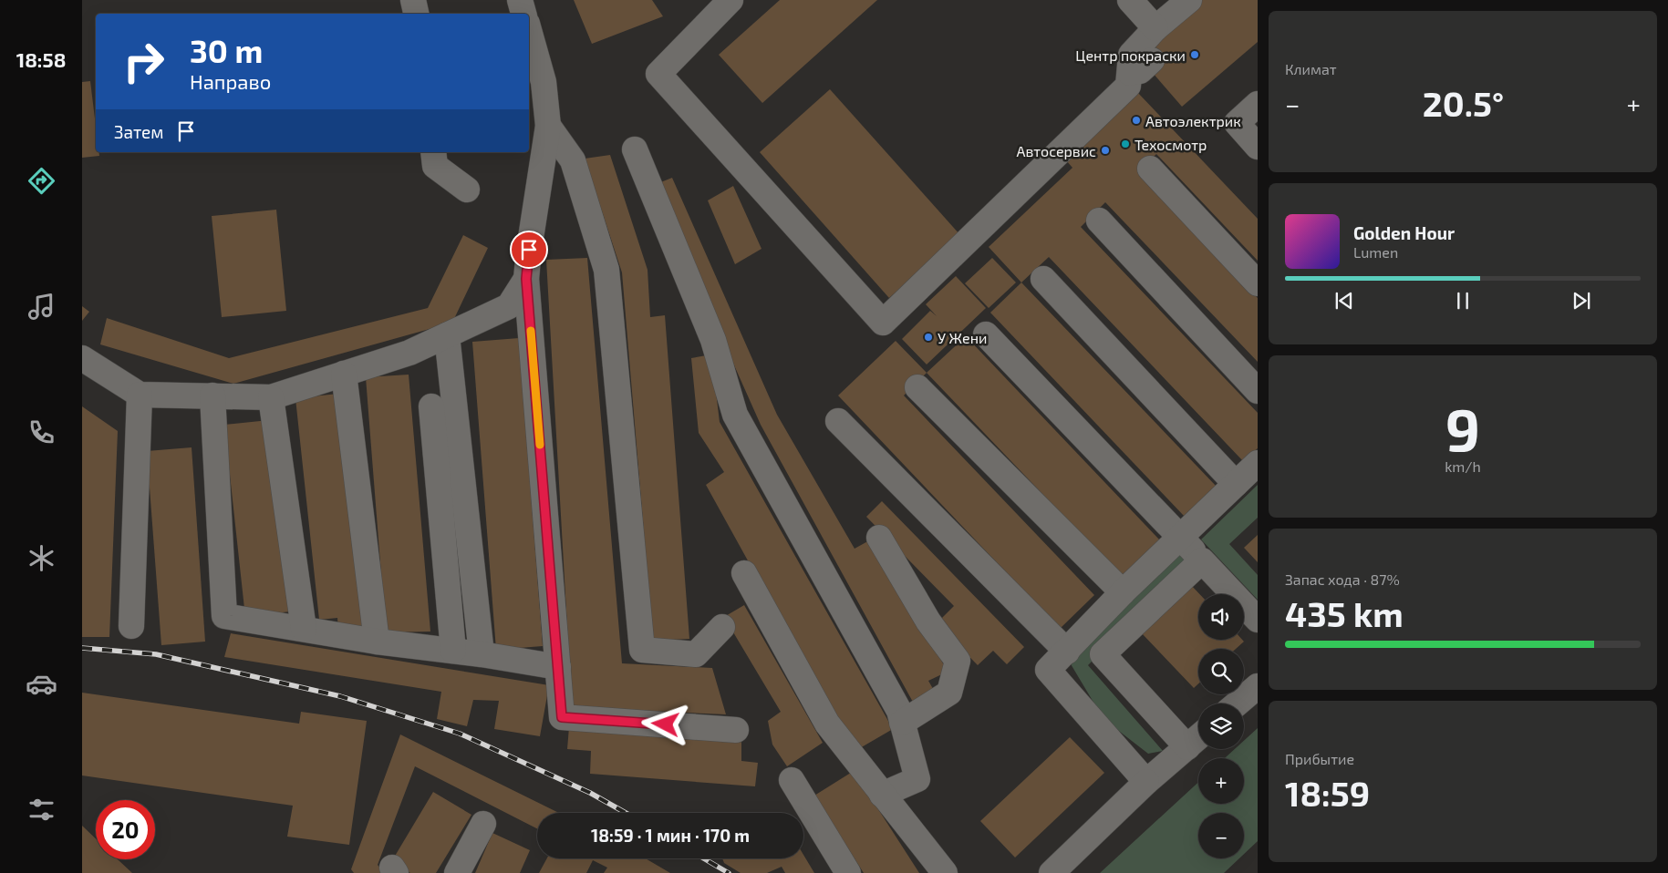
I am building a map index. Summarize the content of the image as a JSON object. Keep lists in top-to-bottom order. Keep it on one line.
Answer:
{"places":["Центр покраски","Автоэлектрик","Техосмотр","Автосервис","У Жени"],"page":{"tabs":"18:58","tile":["Климат",["9","km/h"],["Запас хода · 87%","435 km"],["Прибытие","18:59"]],"turn":["30 m","Направо"],"heat":["−","20.5°","+"],"then":"Затем","song":["Golden Hour","Lumen"],"map_buttons":["+","−"],"limit":"20","trip":"18:59 · 1 мин · 170 m"}}
